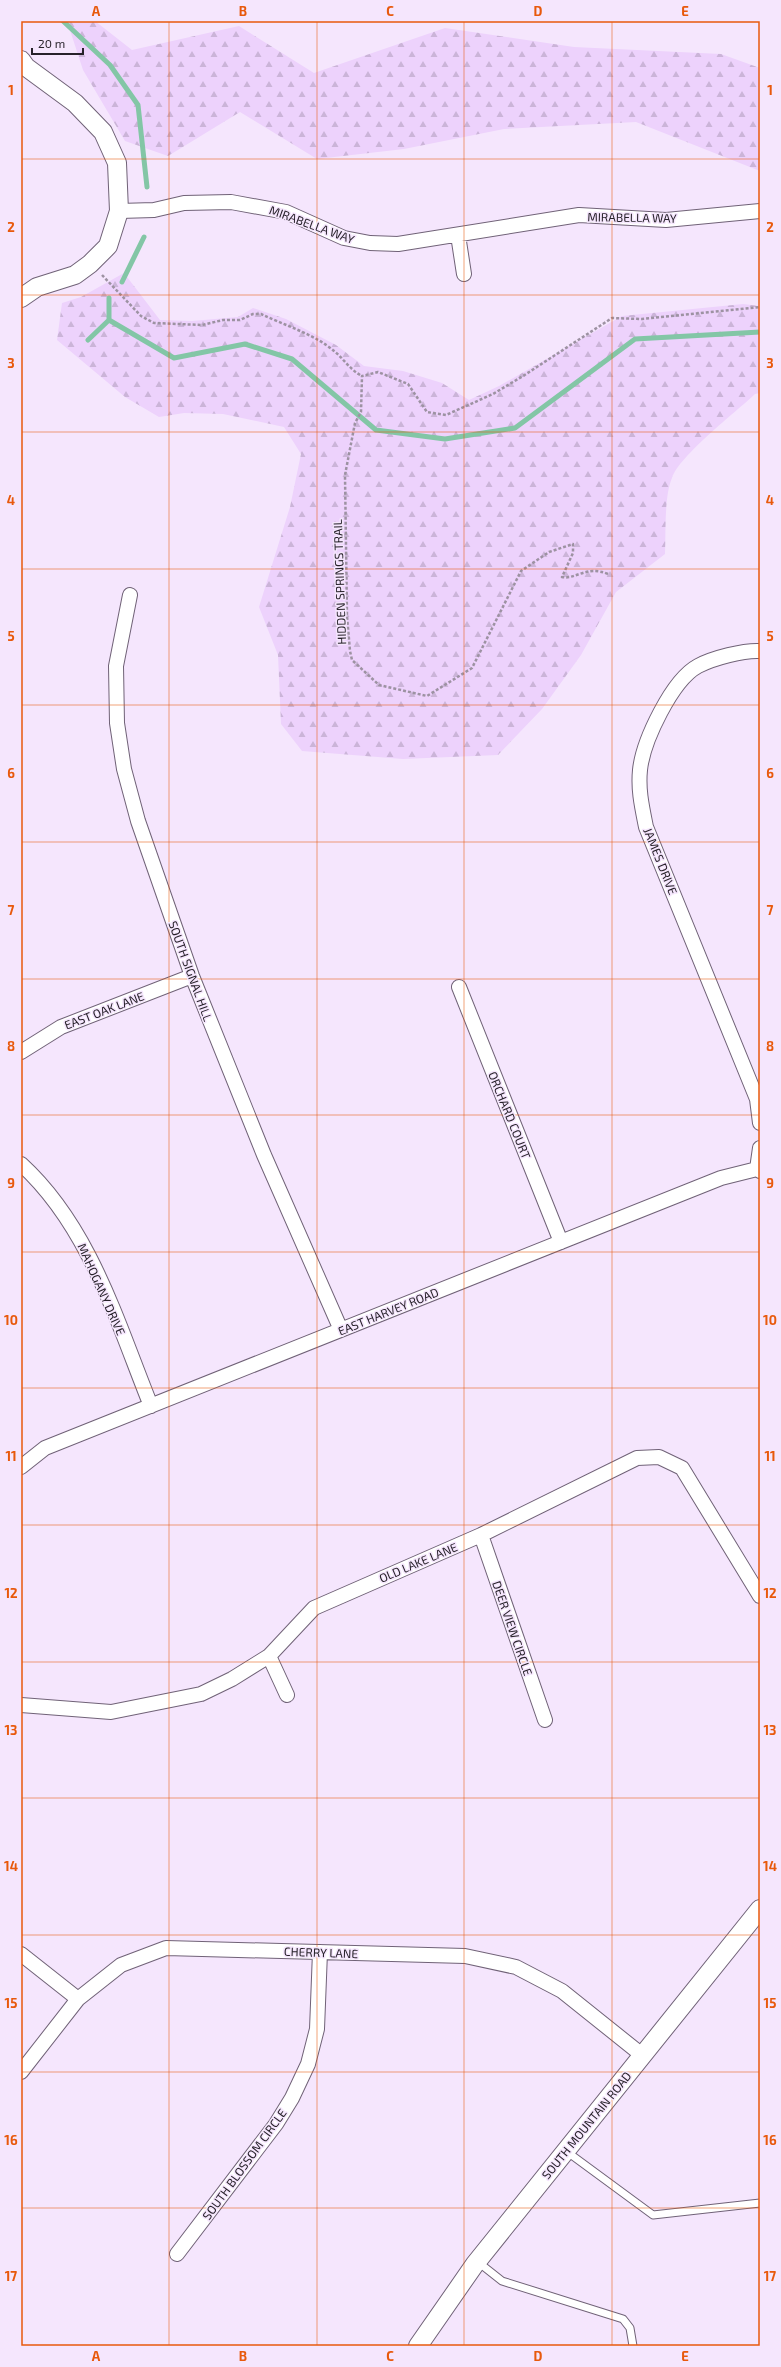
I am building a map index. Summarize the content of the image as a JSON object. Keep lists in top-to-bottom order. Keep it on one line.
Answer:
{"streets":{"street":["MIRABELLA WAY","JAMES DRIVE","SOUTH SIGNAL HILL","EAST OAK LANE","ORCHARD COURT","MAHOGANY DRIVE","EAST HARVEY ROAD","OLD LAKE LANE","DEER VIEW CIRCLE","CHERRY LANE","SOUTH MOUNTAIN ROAD","SOUTH BLOSSOM CIRCLE"],"path":["HIDDEN SPRINGS TRAIL"]},"crossings":[["SOUTH SIGNAL HILL","EAST OAK LANE"],["SOUTH SIGNAL HILL","EAST HARVEY ROAD"],["ORCHARD COURT","EAST HARVEY ROAD"],["MAHOGANY DRIVE","EAST HARVEY ROAD"],["OLD LAKE LANE","DEER VIEW CIRCLE"],["CHERRY LANE","SOUTH MOUNTAIN ROAD"],["CHERRY LANE","SOUTH BLOSSOM CIRCLE"]],"scale_bar":"20 m","grid":{"columns":["A","B","C","D","E"],"rows":["1","2","3","4","5","6","7","8","9","10","11","12","13","14","15","16","17"]}}
